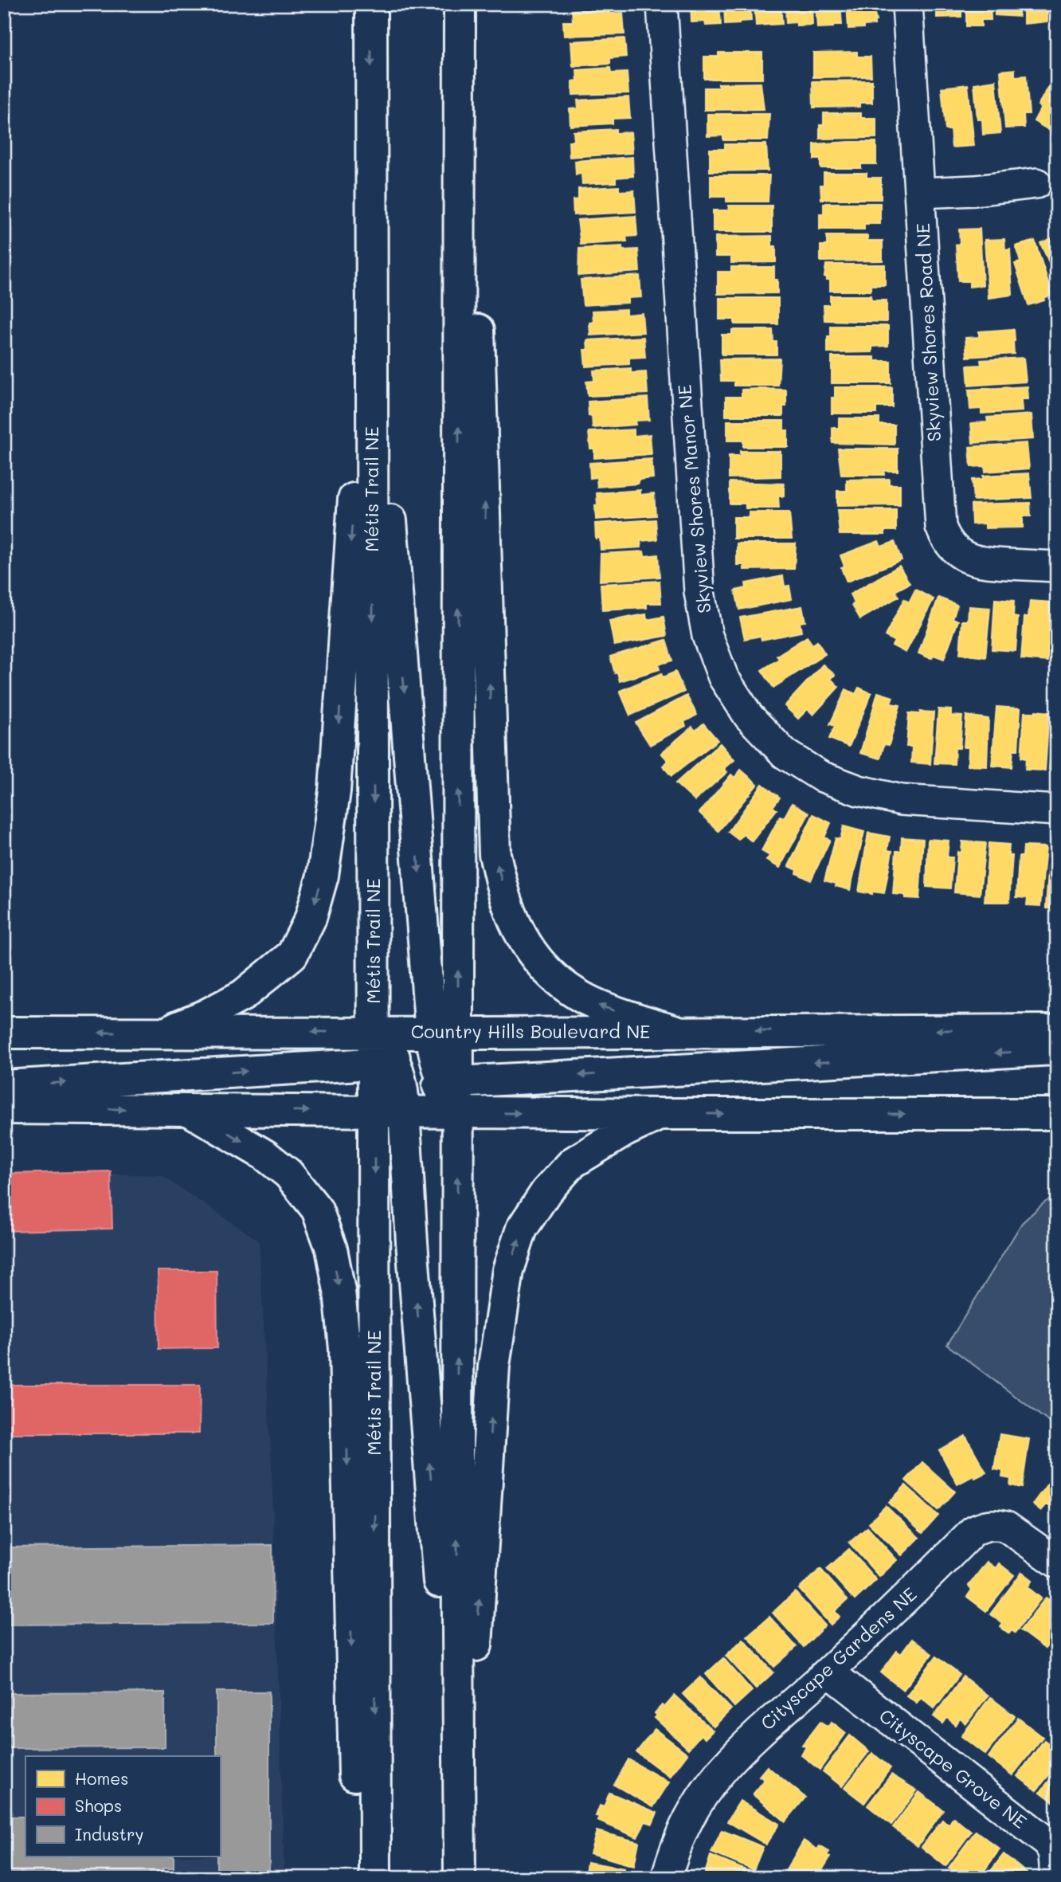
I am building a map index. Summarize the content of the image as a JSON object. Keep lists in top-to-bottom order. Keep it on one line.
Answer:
{"streets":{"main road":["Métis Trail NE","Country Hills Boulevard NE"],"street":["Skyview Shores Road NE","Skyview Shores Manor NE","Cityscape Gardens NE","Cityscape Grove NE"]},"crossings":[["Métis Trail NE","Country Hills Boulevard NE"],["Cityscape Gardens NE","Cityscape Grove NE"]],"legend":["Homes","Shops","Industry"]}
